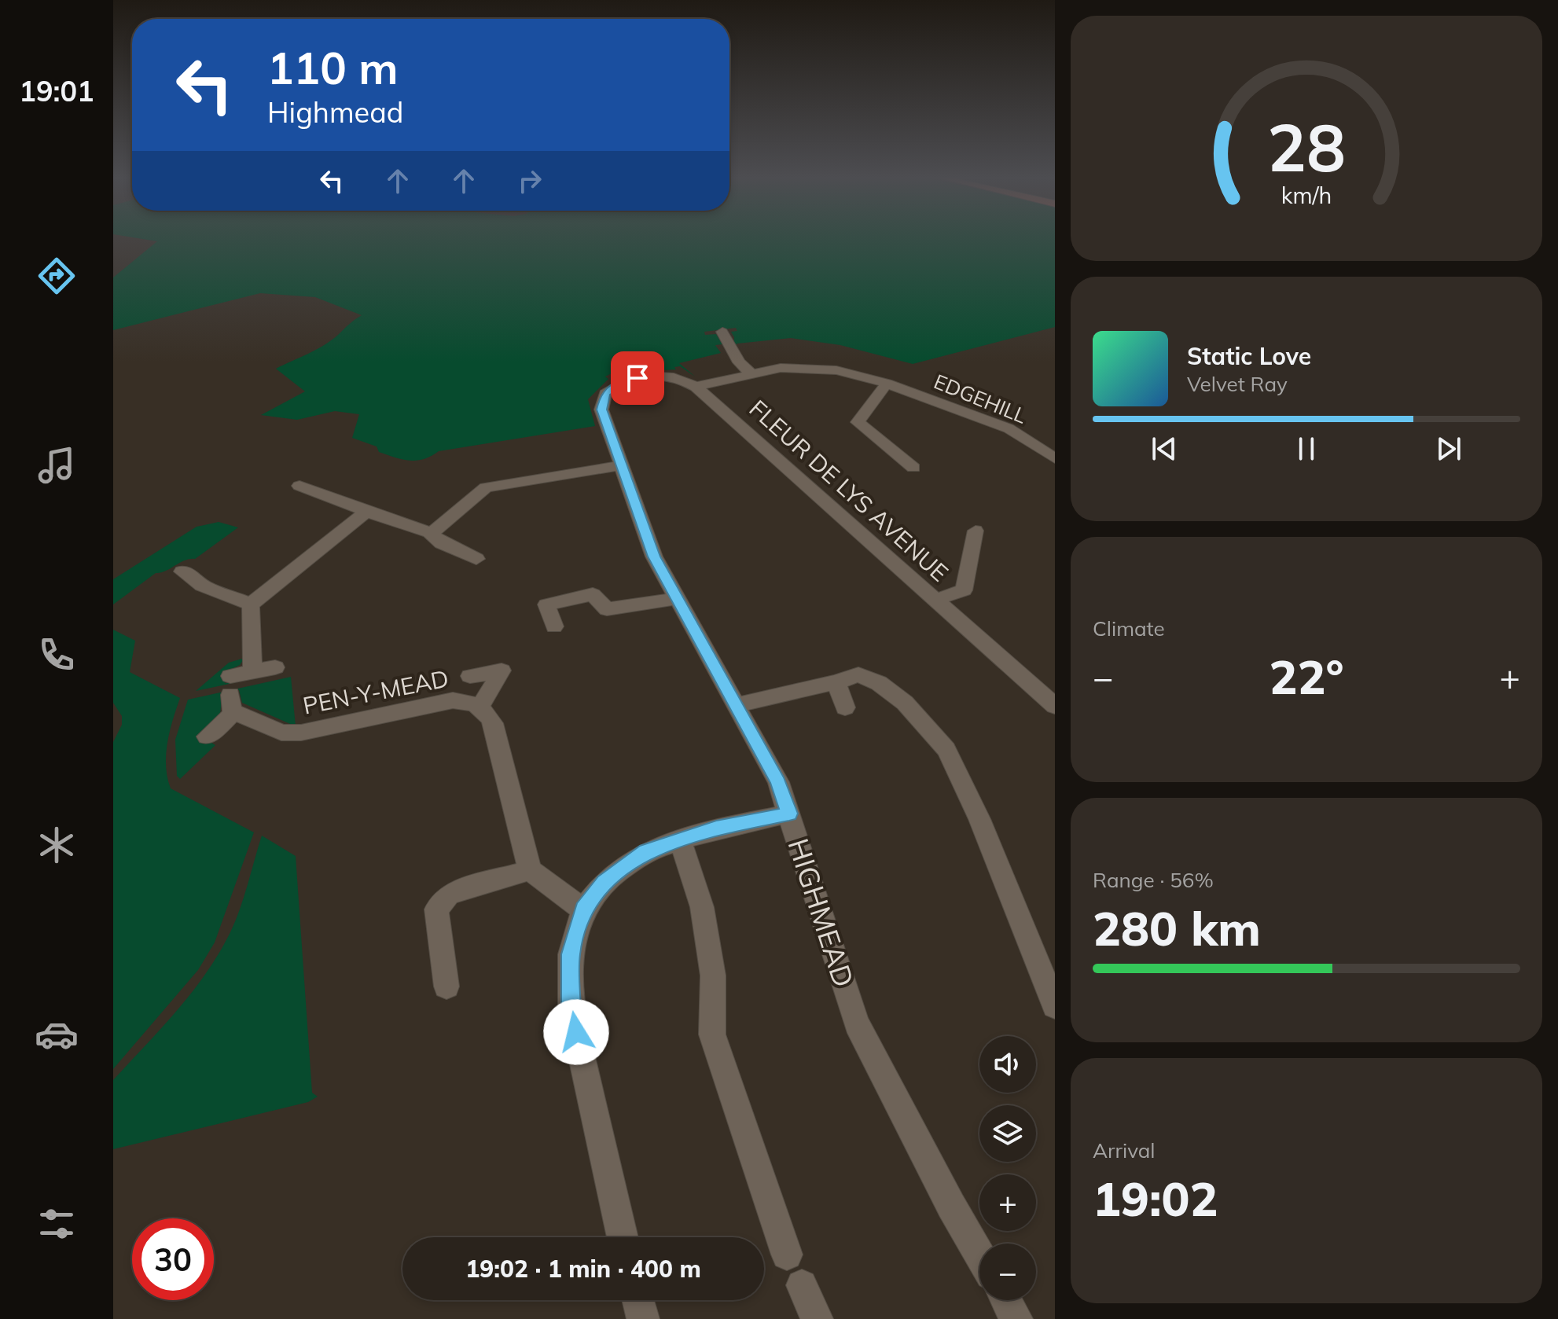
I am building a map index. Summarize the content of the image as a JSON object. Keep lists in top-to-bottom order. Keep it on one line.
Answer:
{"streets":{"street":["EDGEHILL","FLEUR DE LYS AVENUE","PEN-Y-MEAD","HIGHMEAD"]},"crossings":[["EDGEHILL","FLEUR DE LYS AVENUE"],["FLEUR DE LYS AVENUE","HIGHMEAD"]],"page":{"tabs":"19:01","turn":["110 m","Highmead"],"song":["Static Love","Velvet Ray"],"tile":["Climate",["Range · 56%","280 km"],["Arrival","19:02"]],"heat":["−","22°","+"],"map_buttons":["+","−"],"limit":"30","trip":"19:02 · 1 min · 400 m","gauge":["28","km/h"]}}
